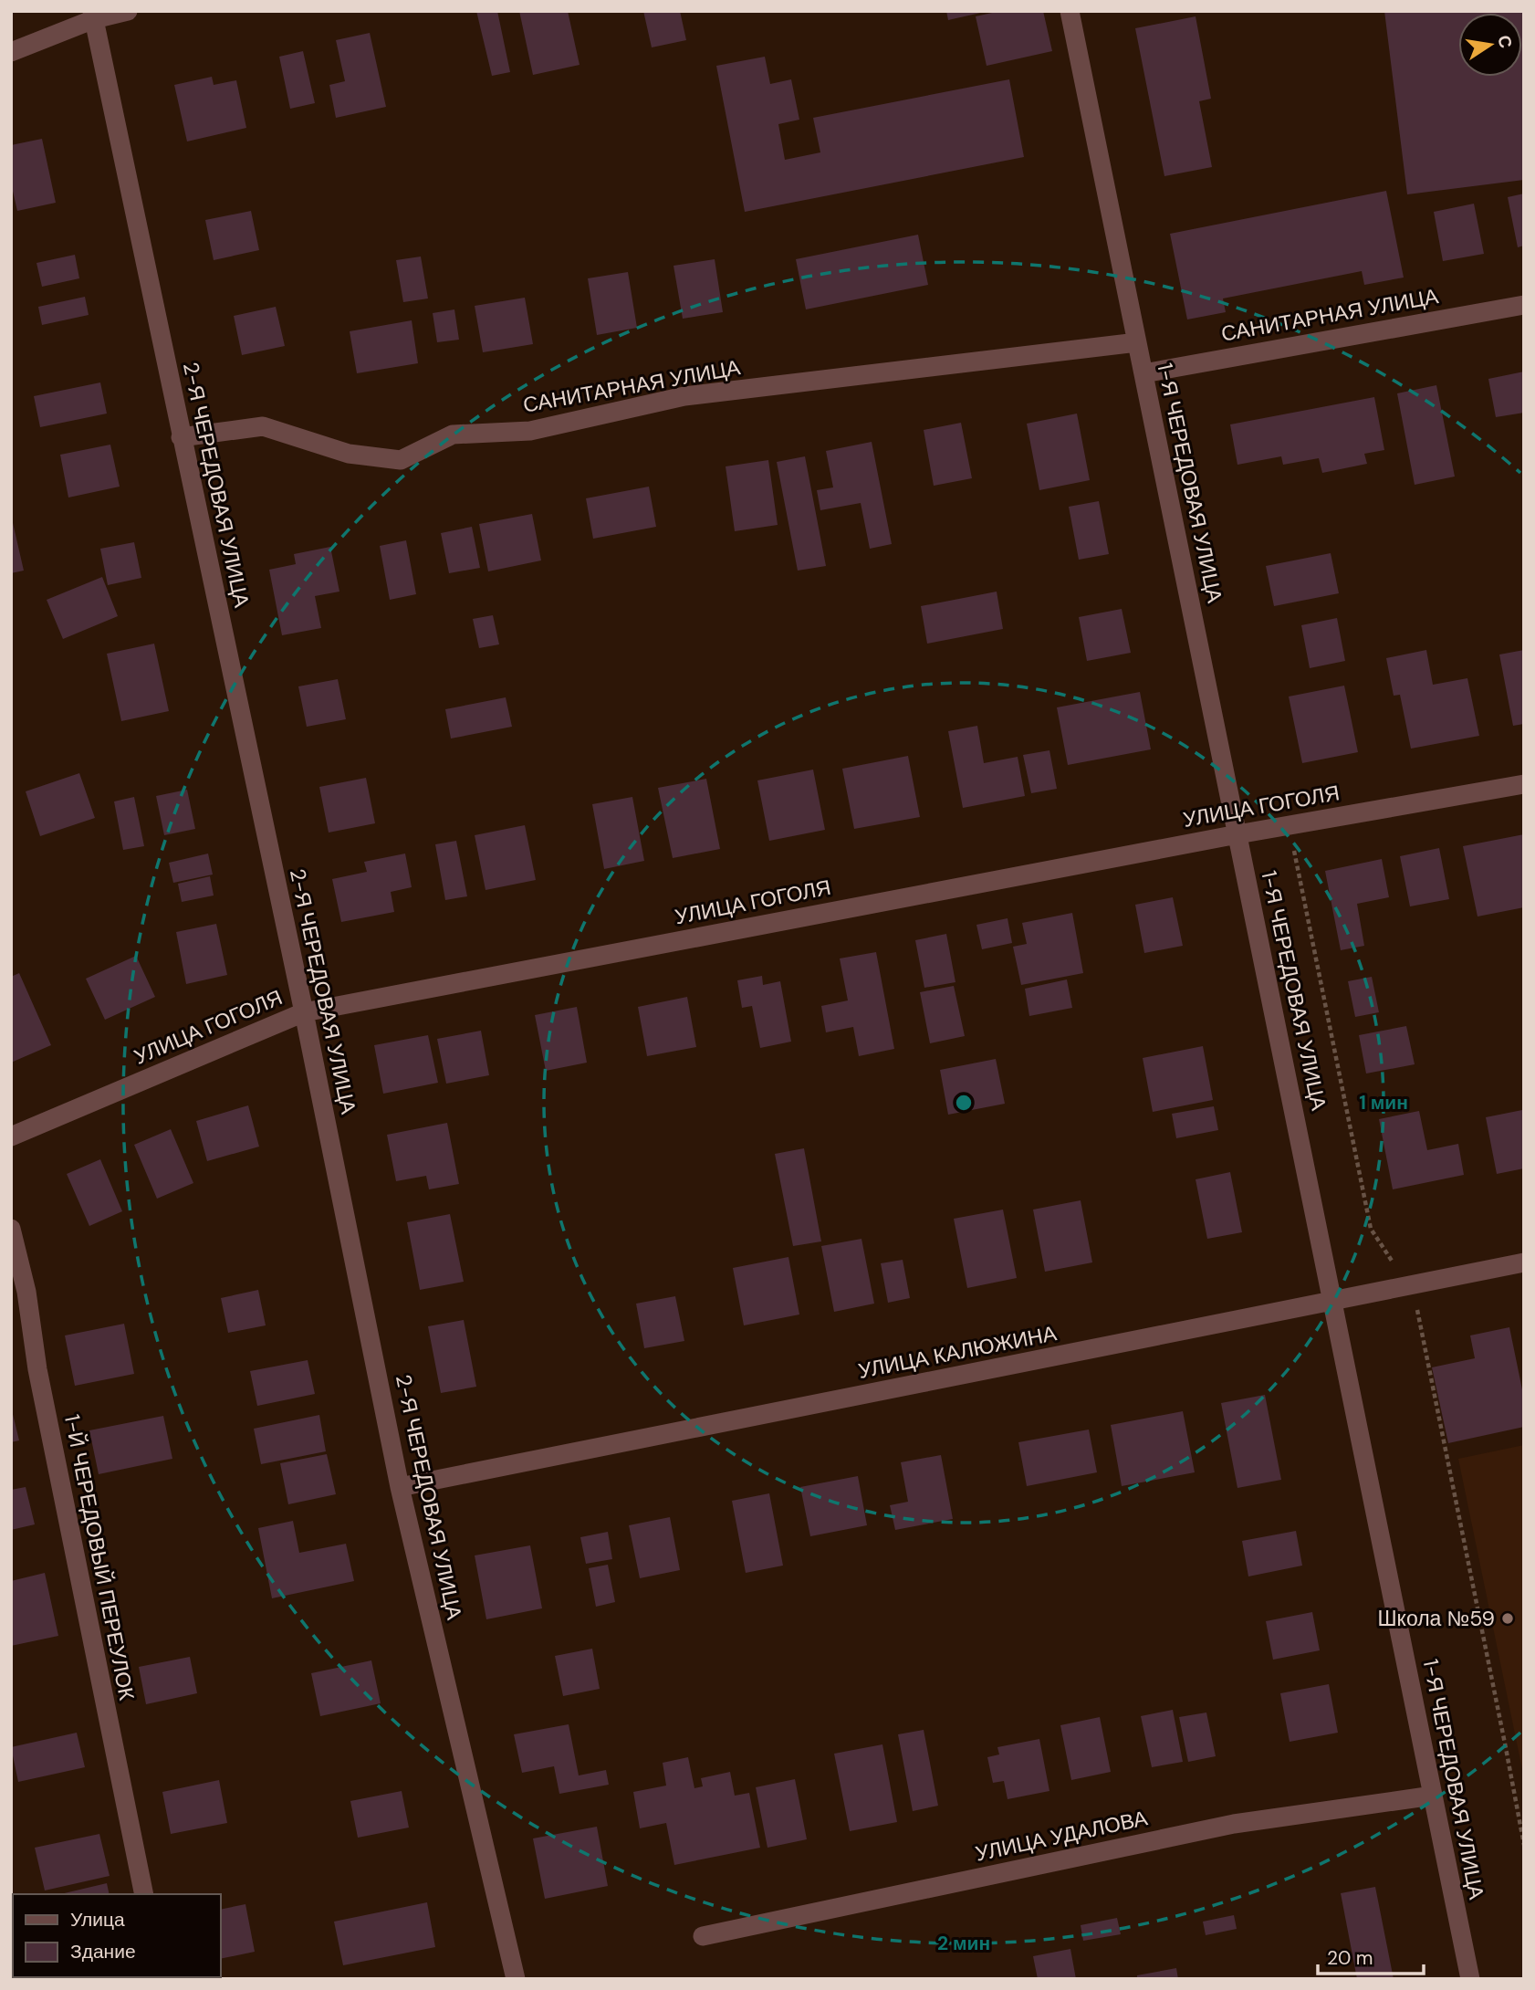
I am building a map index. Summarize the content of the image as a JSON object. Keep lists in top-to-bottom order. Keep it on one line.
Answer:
{"streets":{"street":["САНИТАРНАЯ УЛИЦА","1-Я ЧЕРЕДОВАЯ УЛИЦА","2-Я ЧЕРЕДОВАЯ УЛИЦА","УЛИЦА ГОГОЛЯ","УЛИЦА КАЛЮЖИНА","1-Й ЧЕРЕДОВЫЙ ПЕРЕУЛОК","УЛИЦА УДАЛОВА"]},"crossings":[["САНИТАРНАЯ УЛИЦА","1-Я ЧЕРЕДОВАЯ УЛИЦА"],["САНИТАРНАЯ УЛИЦА","2-Я ЧЕРЕДОВАЯ УЛИЦА"],["1-Я ЧЕРЕДОВАЯ УЛИЦА","УЛИЦА ГОГОЛЯ"],["1-Я ЧЕРЕДОВАЯ УЛИЦА","УЛИЦА КАЛЮЖИНА"],["1-Я ЧЕРЕДОВАЯ УЛИЦА","УЛИЦА УДАЛОВА"],["2-Я ЧЕРЕДОВАЯ УЛИЦА","УЛИЦА ГОГОЛЯ"],["2-Я ЧЕРЕДОВАЯ УЛИЦА","УЛИЦА КАЛЮЖИНА"]],"places":["Школа №59"],"legend":["Улица","Здание"],"scale_bar":"20 m","north":"right","rings":["1 мин","2 мин"]}
